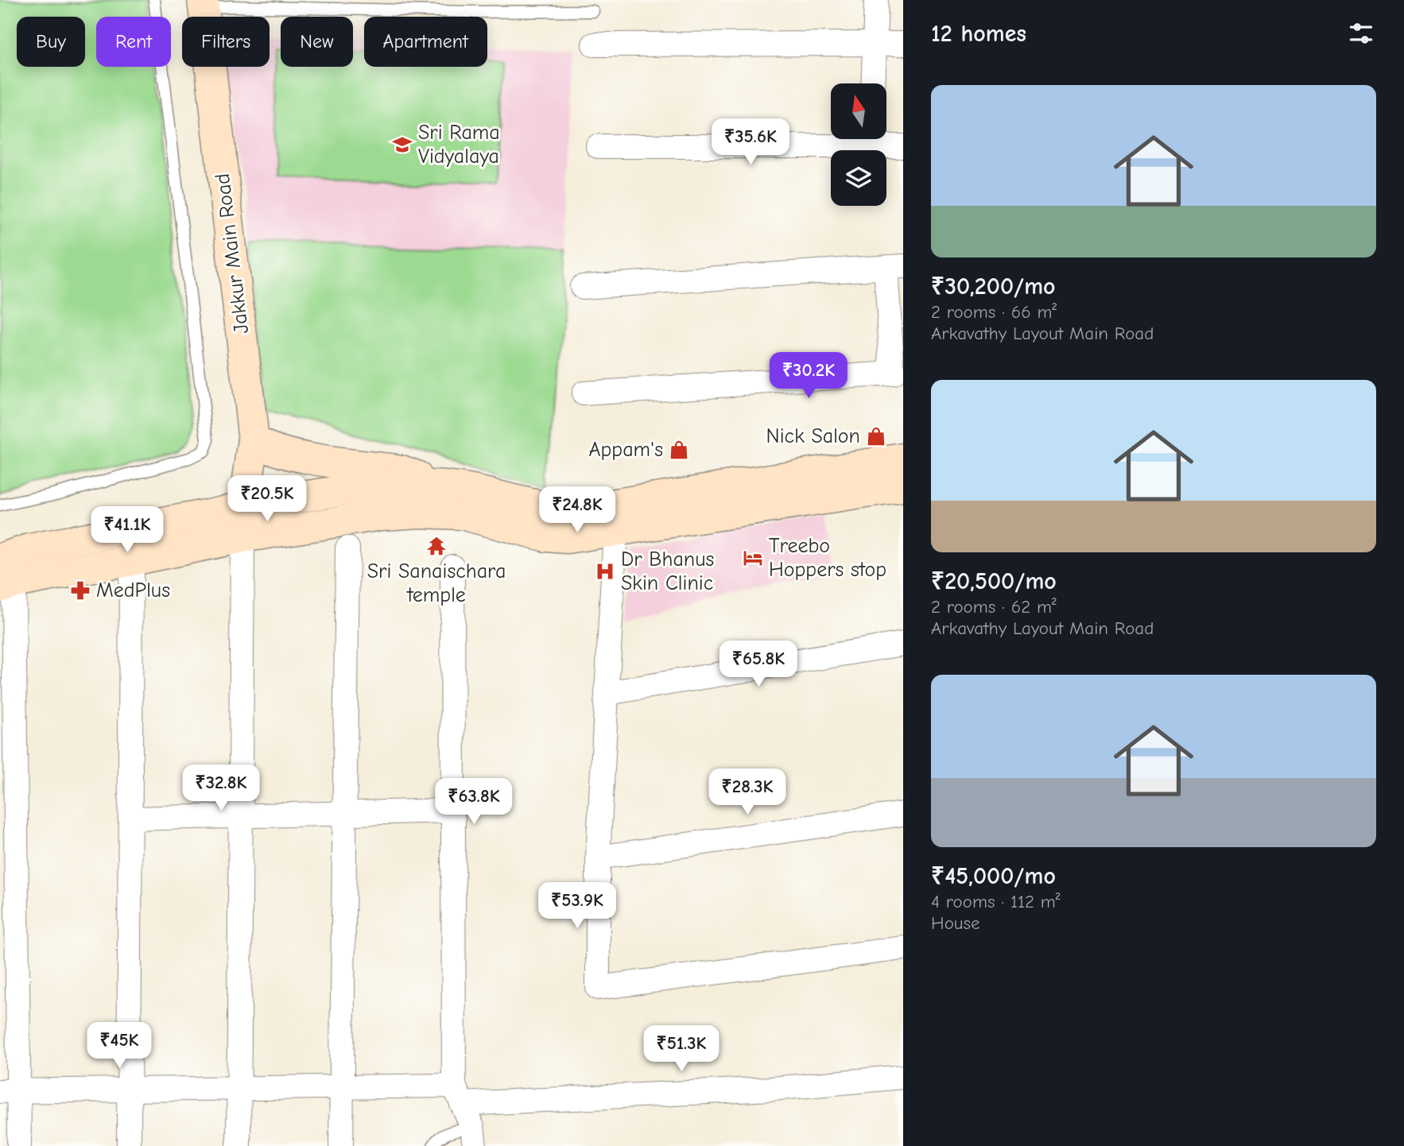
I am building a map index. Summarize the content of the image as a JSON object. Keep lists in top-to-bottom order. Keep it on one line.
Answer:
{"streets":{"main road":["Jakkur Main Road"]},"places":{"school or university":["Sri Rama Vidyalaya"],"shop":["Nick Salon","Appam's"],"temple":["Sri Sanaischara temple"],"hotel":["Treebo Hoppers stop"],"hospital":["Dr Bhanus Skin Clinic"],"pharmacy":["MedPlus"]},"north":"top","page":{"heading":"12 homes","chip":["Buy","Rent","Filters","New","Apartment"],"list":[{"name":"₹30,200/mo","note":"2 rooms · 66 m² · Arkavathy Layout Main Road"},{"name":"₹20,500/mo","note":"2 rooms · 62 m² · Arkavathy Layout Main Road"},{"name":"₹45,000/mo","note":"4 rooms · 112 m² · House"}],"price":["₹35.6K","₹30.2K","₹20.5K","₹24.8K","₹41.1K","₹65.8K","₹32.8K","₹28.3K","₹63.8K","₹53.9K","₹45K","₹51.3K"]}}
